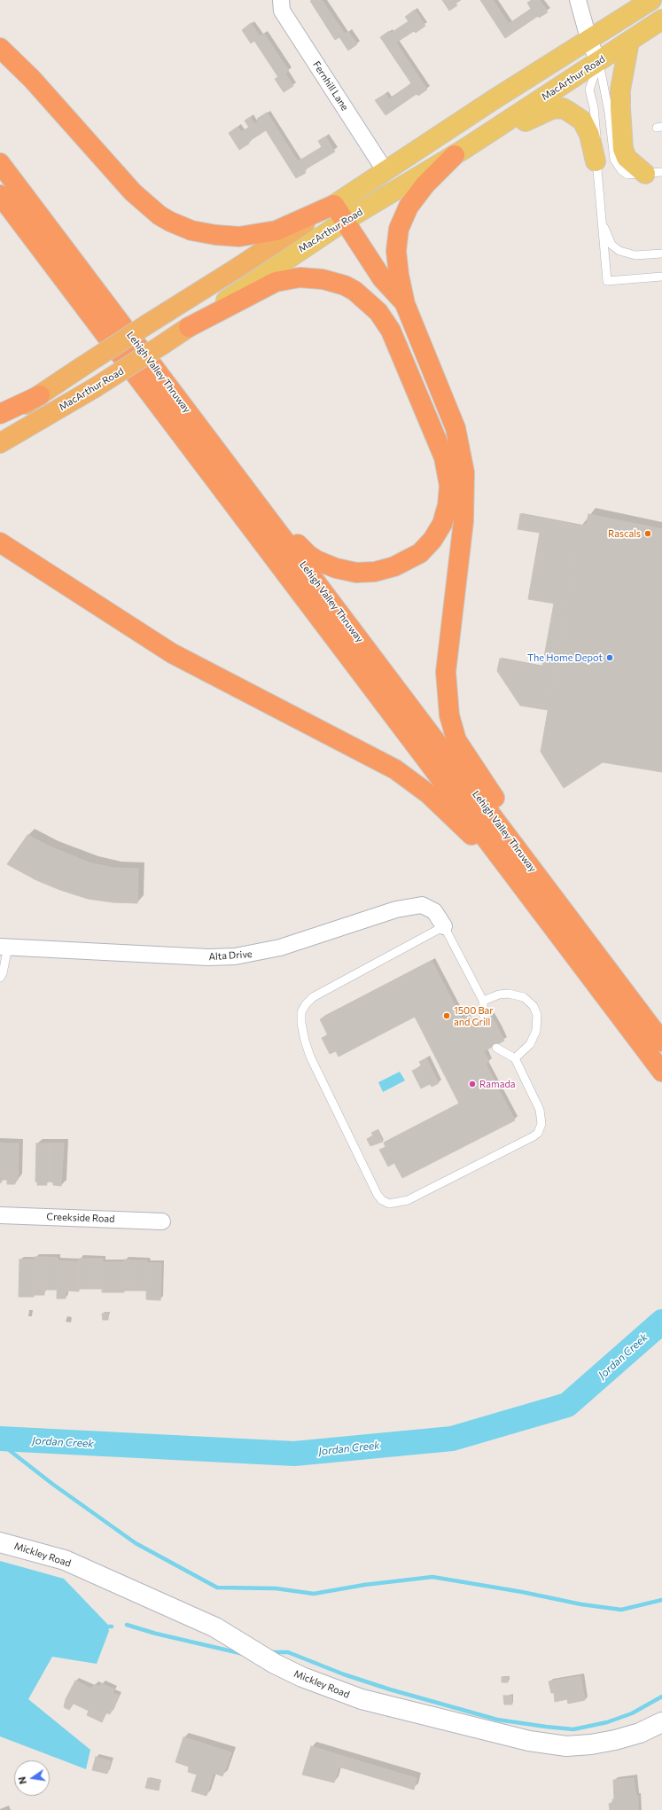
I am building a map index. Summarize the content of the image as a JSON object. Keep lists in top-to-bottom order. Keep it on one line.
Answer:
{"streets":{"highway":["MacArthur Road","Lehigh Valley Thruway"],"street":["Fernhill Lane","Alta Drive","Creekside Road","Mickley Road"]},"crossings":[["MacArthur Road","Fernhill Lane"]],"water":["Jordan Creek"],"places":["Rascals","The Home Depot","1500 Bar and Grill","Ramada"],"north":"left"}
